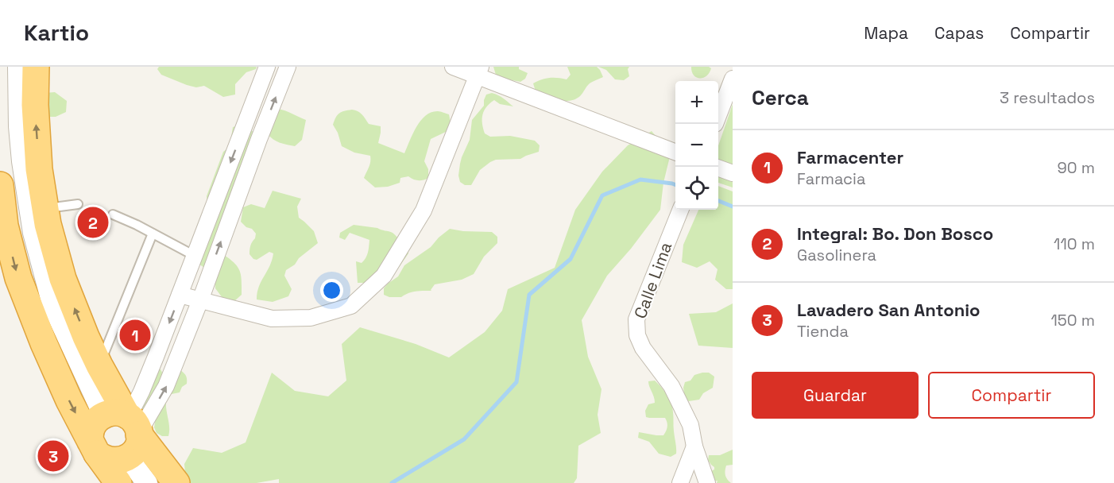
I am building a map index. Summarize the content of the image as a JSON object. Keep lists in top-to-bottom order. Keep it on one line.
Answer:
{"streets":{"street":["Calle Lima"]},"page":{"header":"Kartio","nav":["Mapa","Capas","Compartir"],"heading":["Cerca","3 resultados"],"map_buttons":["+","−"],"list":[{"mark":"1","name":"Farmacenter","note":"Farmacia","value":"90 m"},{"mark":"2","name":"Integral: Bo. Don Bosco","note":"Gasolinera","value":"110 m"},{"mark":"3","name":"Lavadero San Antonio","note":"Tienda","value":"150 m"}],"pins":["2","1","3"],"buttons":["Guardar","Compartir"]}}
